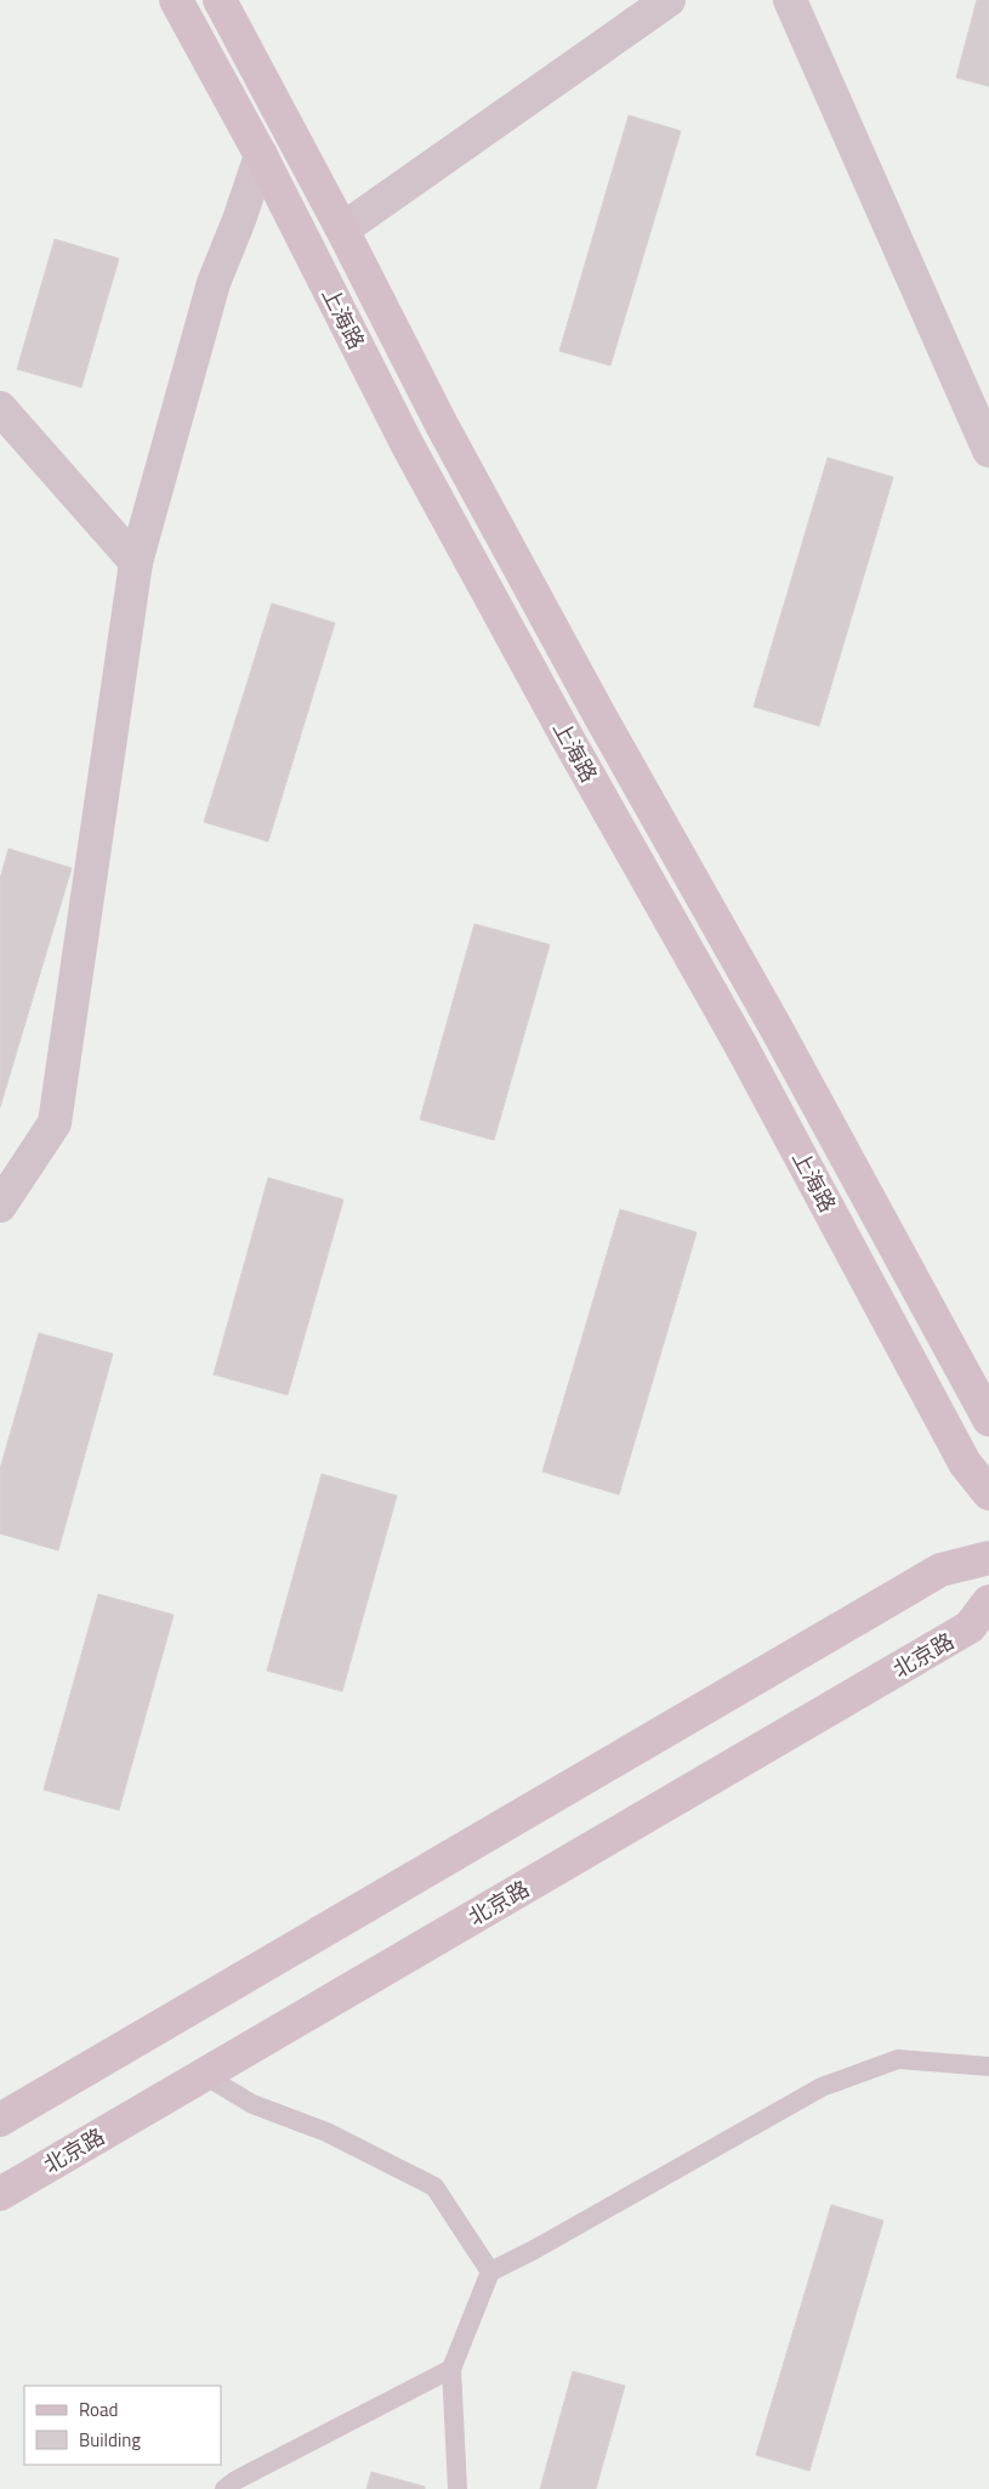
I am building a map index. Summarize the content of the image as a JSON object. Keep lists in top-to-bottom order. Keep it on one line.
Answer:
{"streets":{"street":["上海路","北京路"]},"legend":["Road","Building"]}
